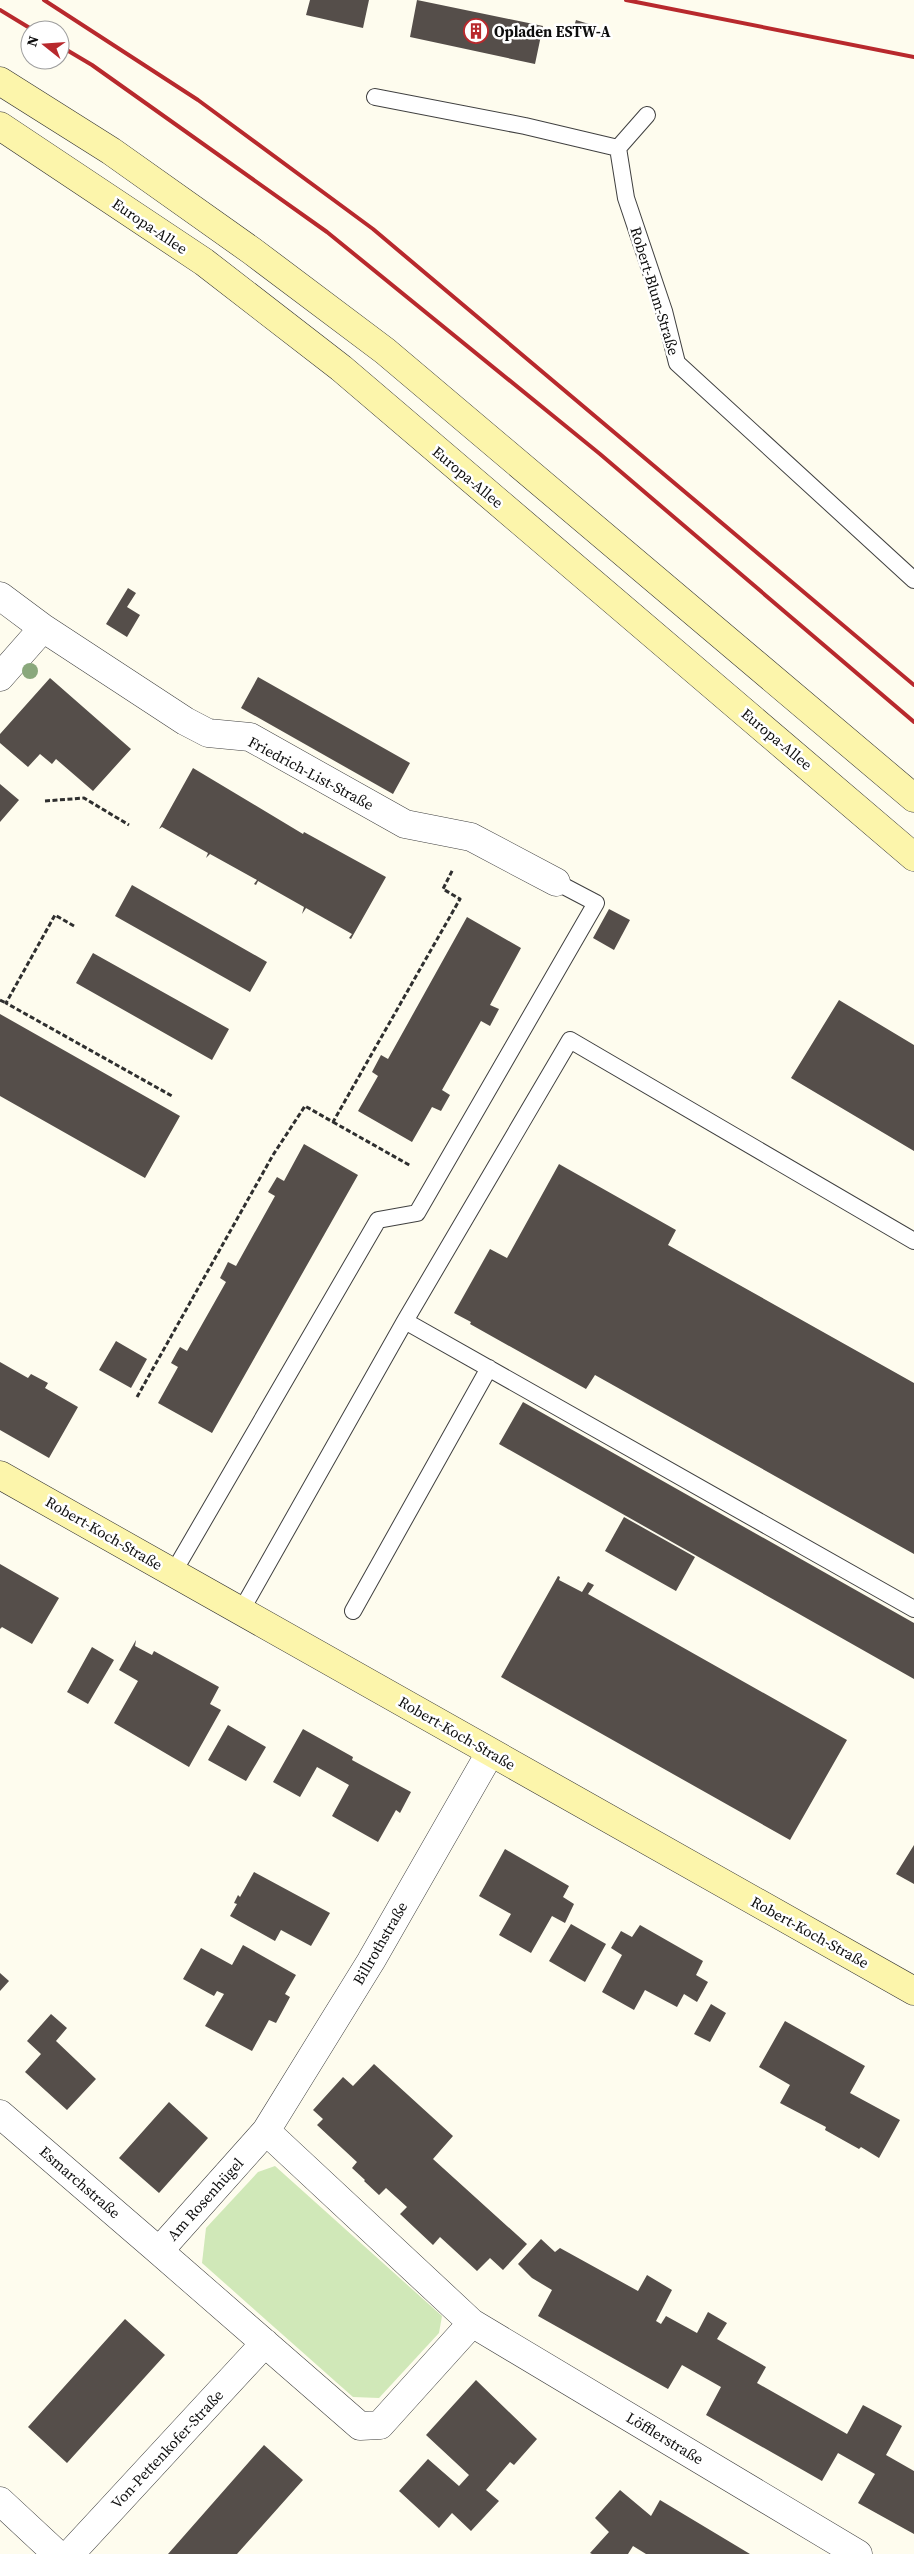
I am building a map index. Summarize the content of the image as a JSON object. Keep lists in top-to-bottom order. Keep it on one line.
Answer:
{"streets":{"main road":["Europa-Allee","Robert-Koch-Straße"],"street":["Friedrich-List-Straße","Billrothstraße","Esmarchstraße","Am Rosenhügel","Löfflerstraße","Von-Pettenkofer-Straße"],"lane":["Robert-Blum-Straße"]},"crossings":[["Robert-Koch-Straße","Billrothstraße"],["Billrothstraße","Am Rosenhügel"],["Esmarchstraße","Am Rosenhügel"],["Am Rosenhügel","Löfflerstraße"],["Am Rosenhügel","Von-Pettenkofer-Straße"]],"places":{"building":["Opladen ESTW-A"]},"north":"left"}
